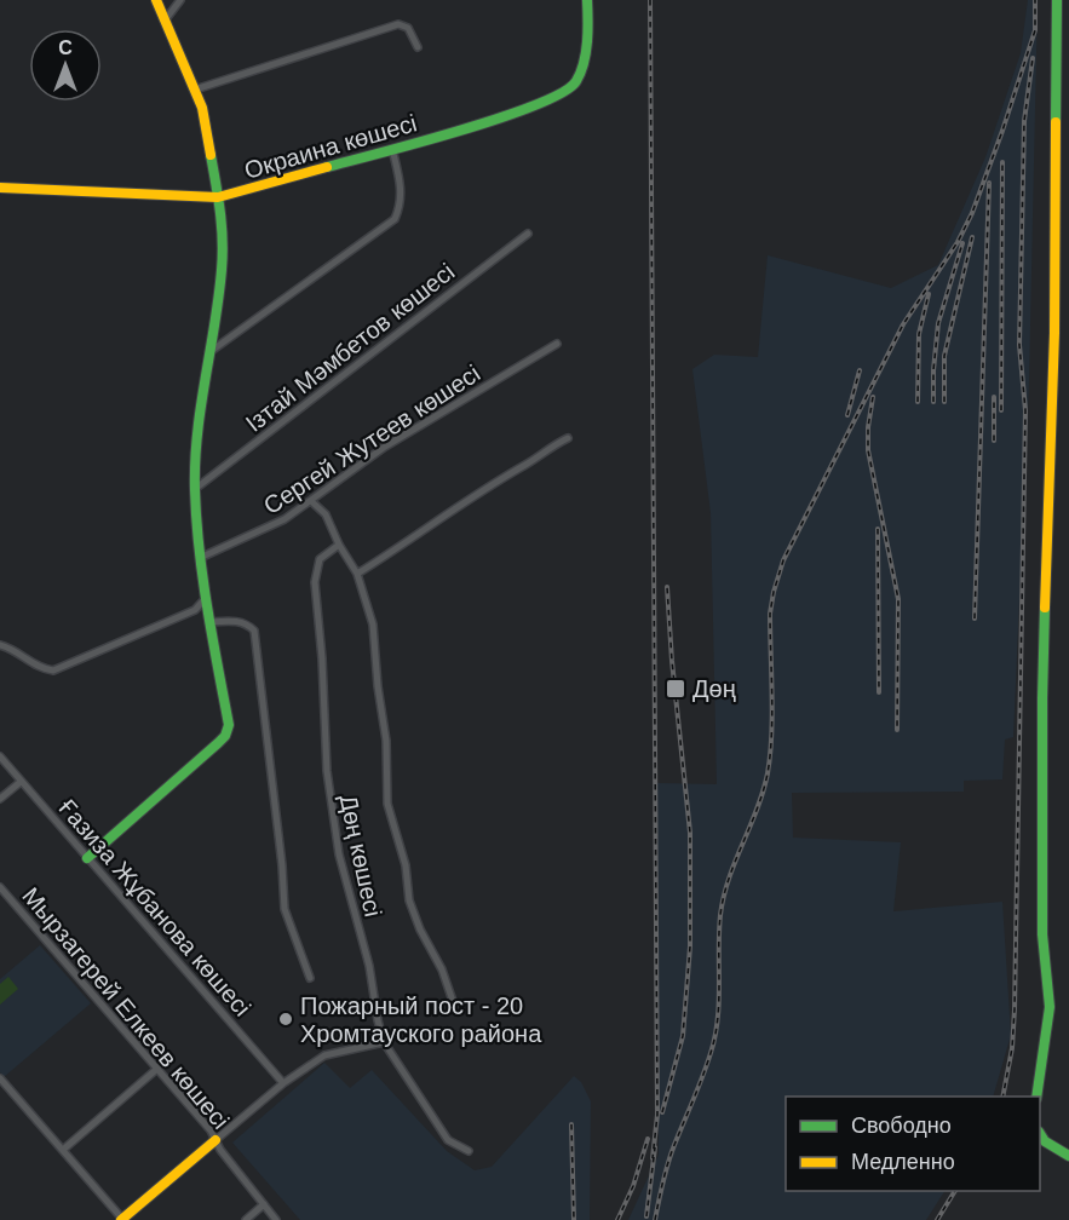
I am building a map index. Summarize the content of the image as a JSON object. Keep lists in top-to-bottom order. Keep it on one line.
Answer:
{"streets":{"street":["Окраина көшесі","Ізтай Мәмбетов көшесі","Сергей Жутеев көшесі","Дөң көшесі","Ғазиза Жұбанова көшесі","Мырзагерей Елкеев көшесі"]},"places":{"transit":["Дөң"],"other":["Пожарный пост - 20 Хромтауского района"]},"legend":["Свободно","Медленно"],"north":"top"}
